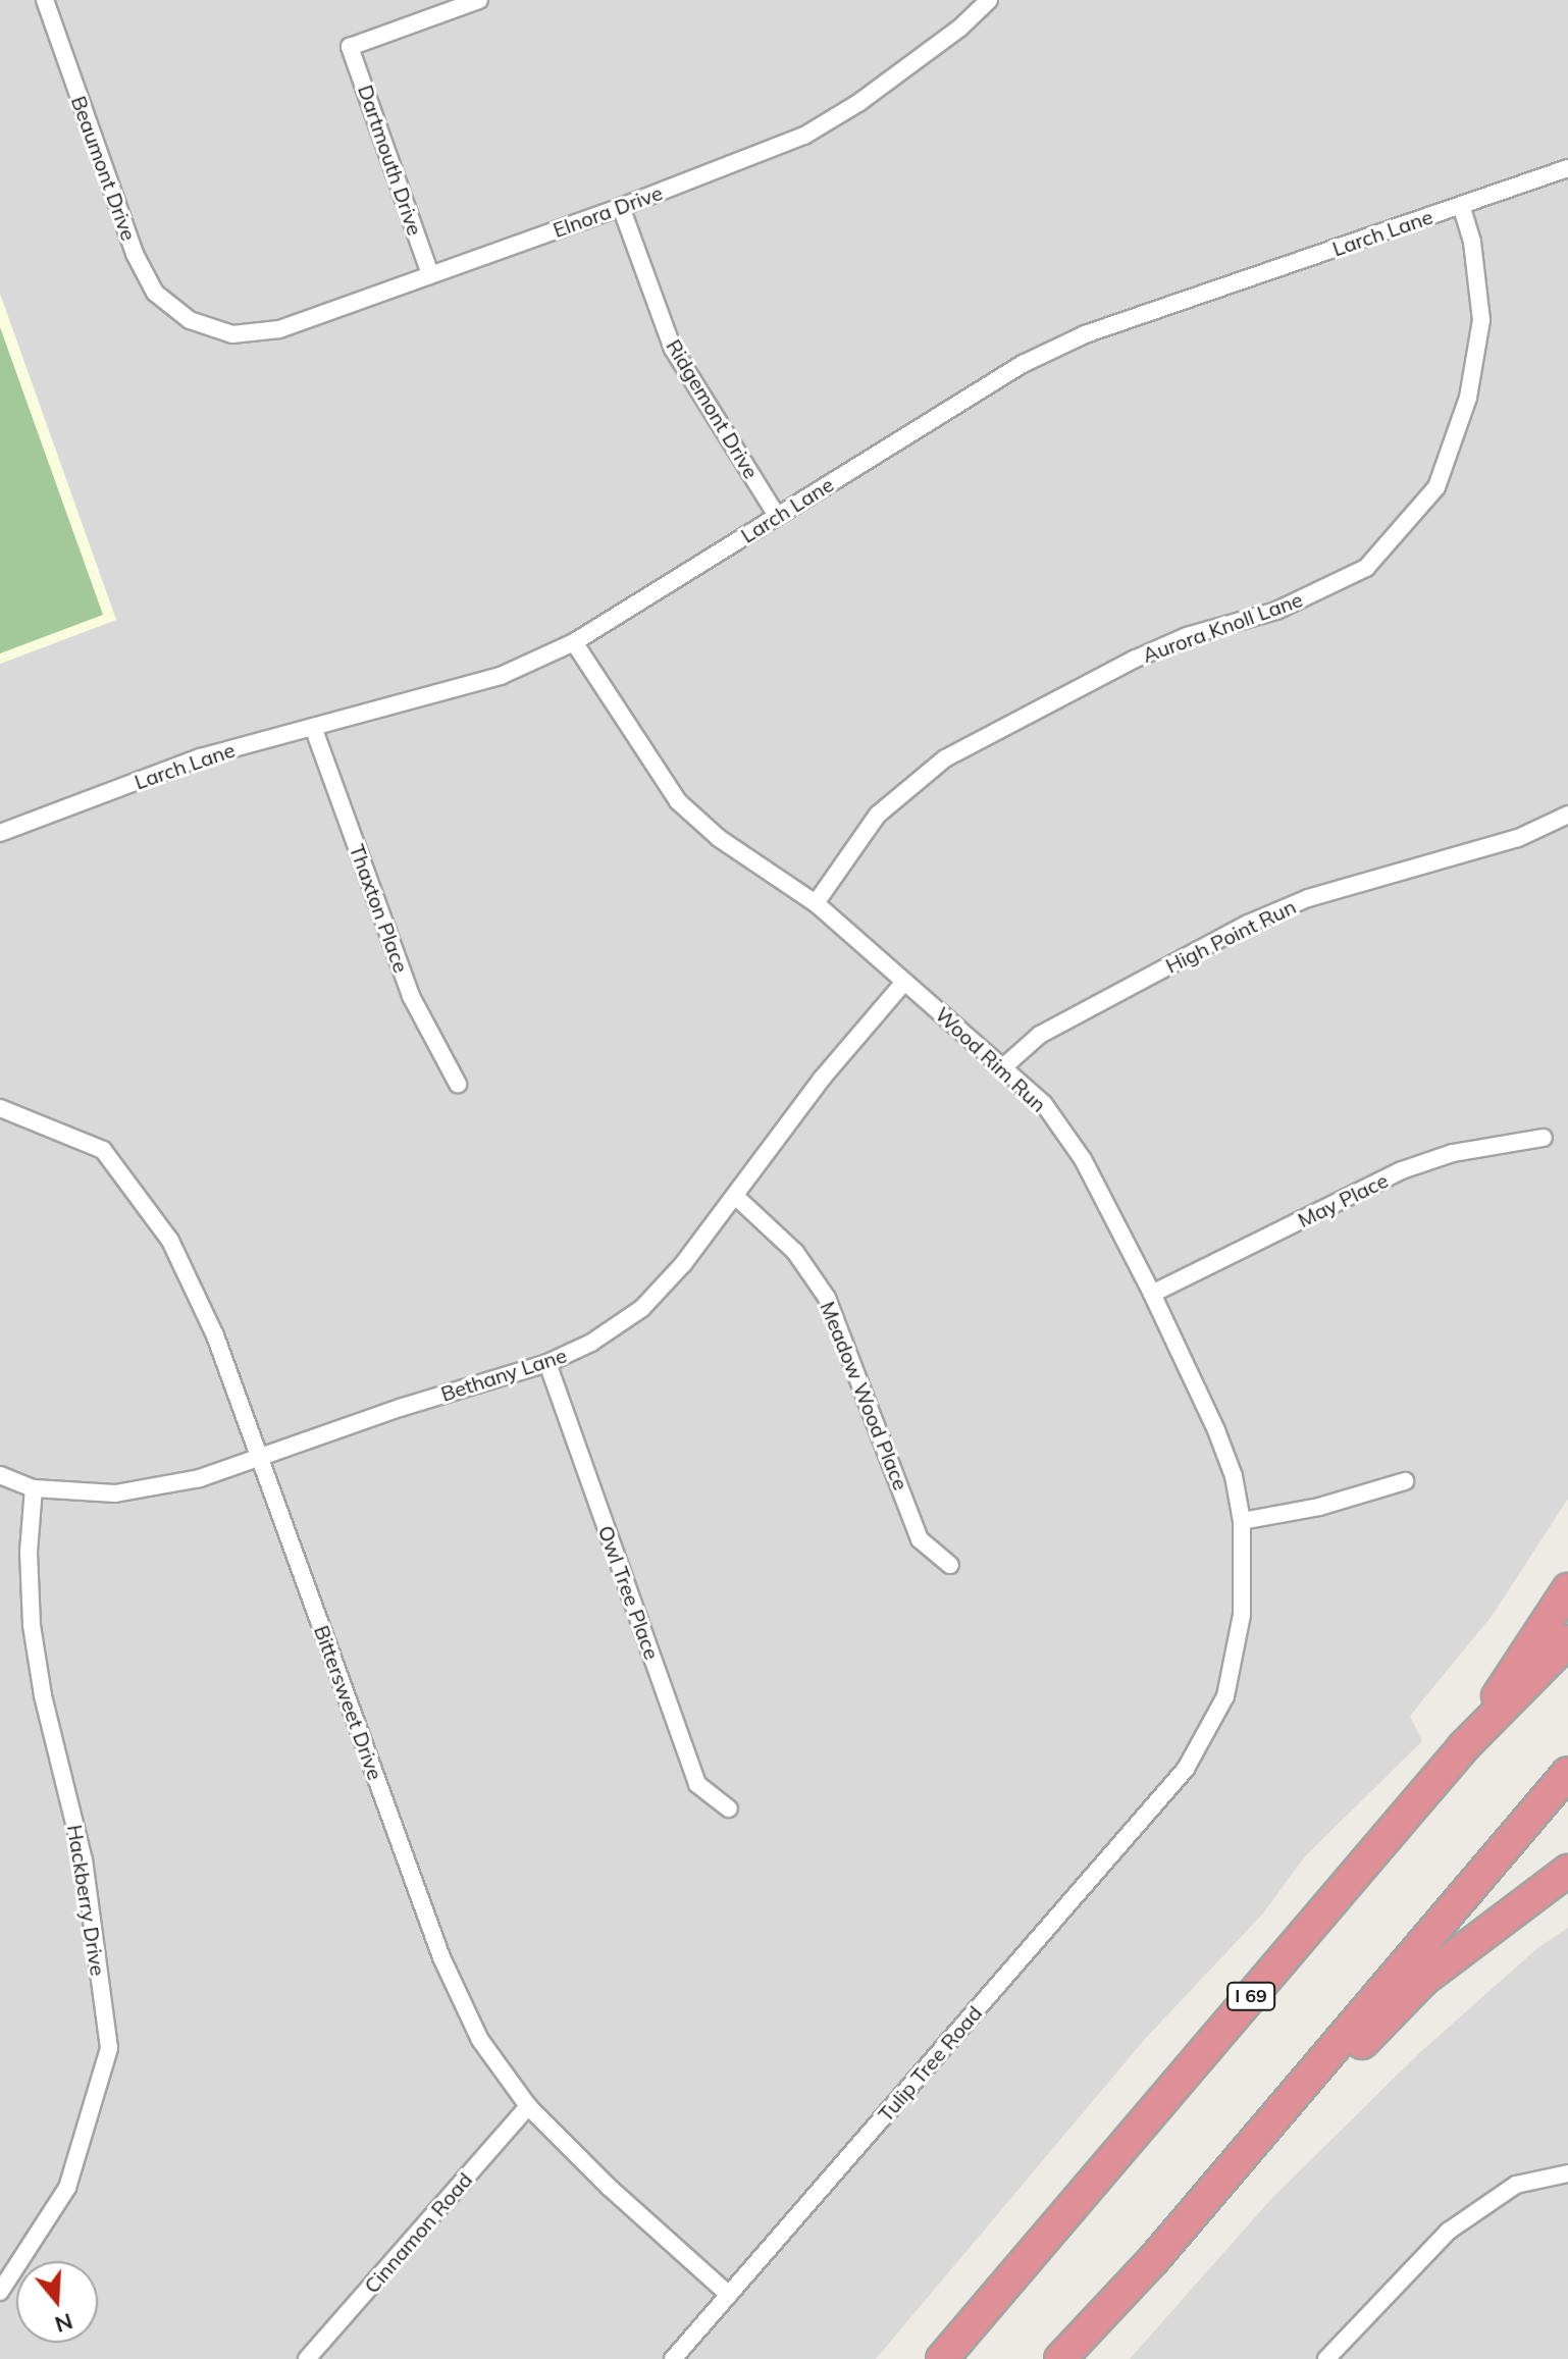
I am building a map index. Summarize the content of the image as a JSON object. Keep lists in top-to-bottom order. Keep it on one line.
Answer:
{"streets":{"highway":["I 69"],"street":["Dartmouth Drive","Beaumont Drive","Elnora Drive","Larch Lane","Ridgemont Drive","Aurora Knoll Lane","Thaxton Place","High Point Run","Wood Rim Run","May Place","Bethany Lane","Meadow Wood Place","Owl Tree Place","Bittersweet Drive","Hackberry Drive","Tulip Tree Road","Cinnamon Road"]},"crossings":[["Dartmouth Drive","Elnora Drive"],["Beaumont Drive","Elnora Drive"],["Elnora Drive","Ridgemont Drive"],["Larch Lane","Ridgemont Drive"],["Larch Lane","Aurora Knoll Lane"],["Larch Lane","Thaxton Place"],["Larch Lane","Wood Rim Run"],["Aurora Knoll Lane","Wood Rim Run"],["High Point Run","Wood Rim Run"],["Wood Rim Run","May Place"],["Wood Rim Run","Bethany Lane"],["Wood Rim Run","Tulip Tree Road"],["Bethany Lane","Meadow Wood Place"],["Bethany Lane","Owl Tree Place"],["Bethany Lane","Bittersweet Drive"],["Bethany Lane","Hackberry Drive"],["Bittersweet Drive","Tulip Tree Road"],["Bittersweet Drive","Cinnamon Road"]],"north":"bottom"}
